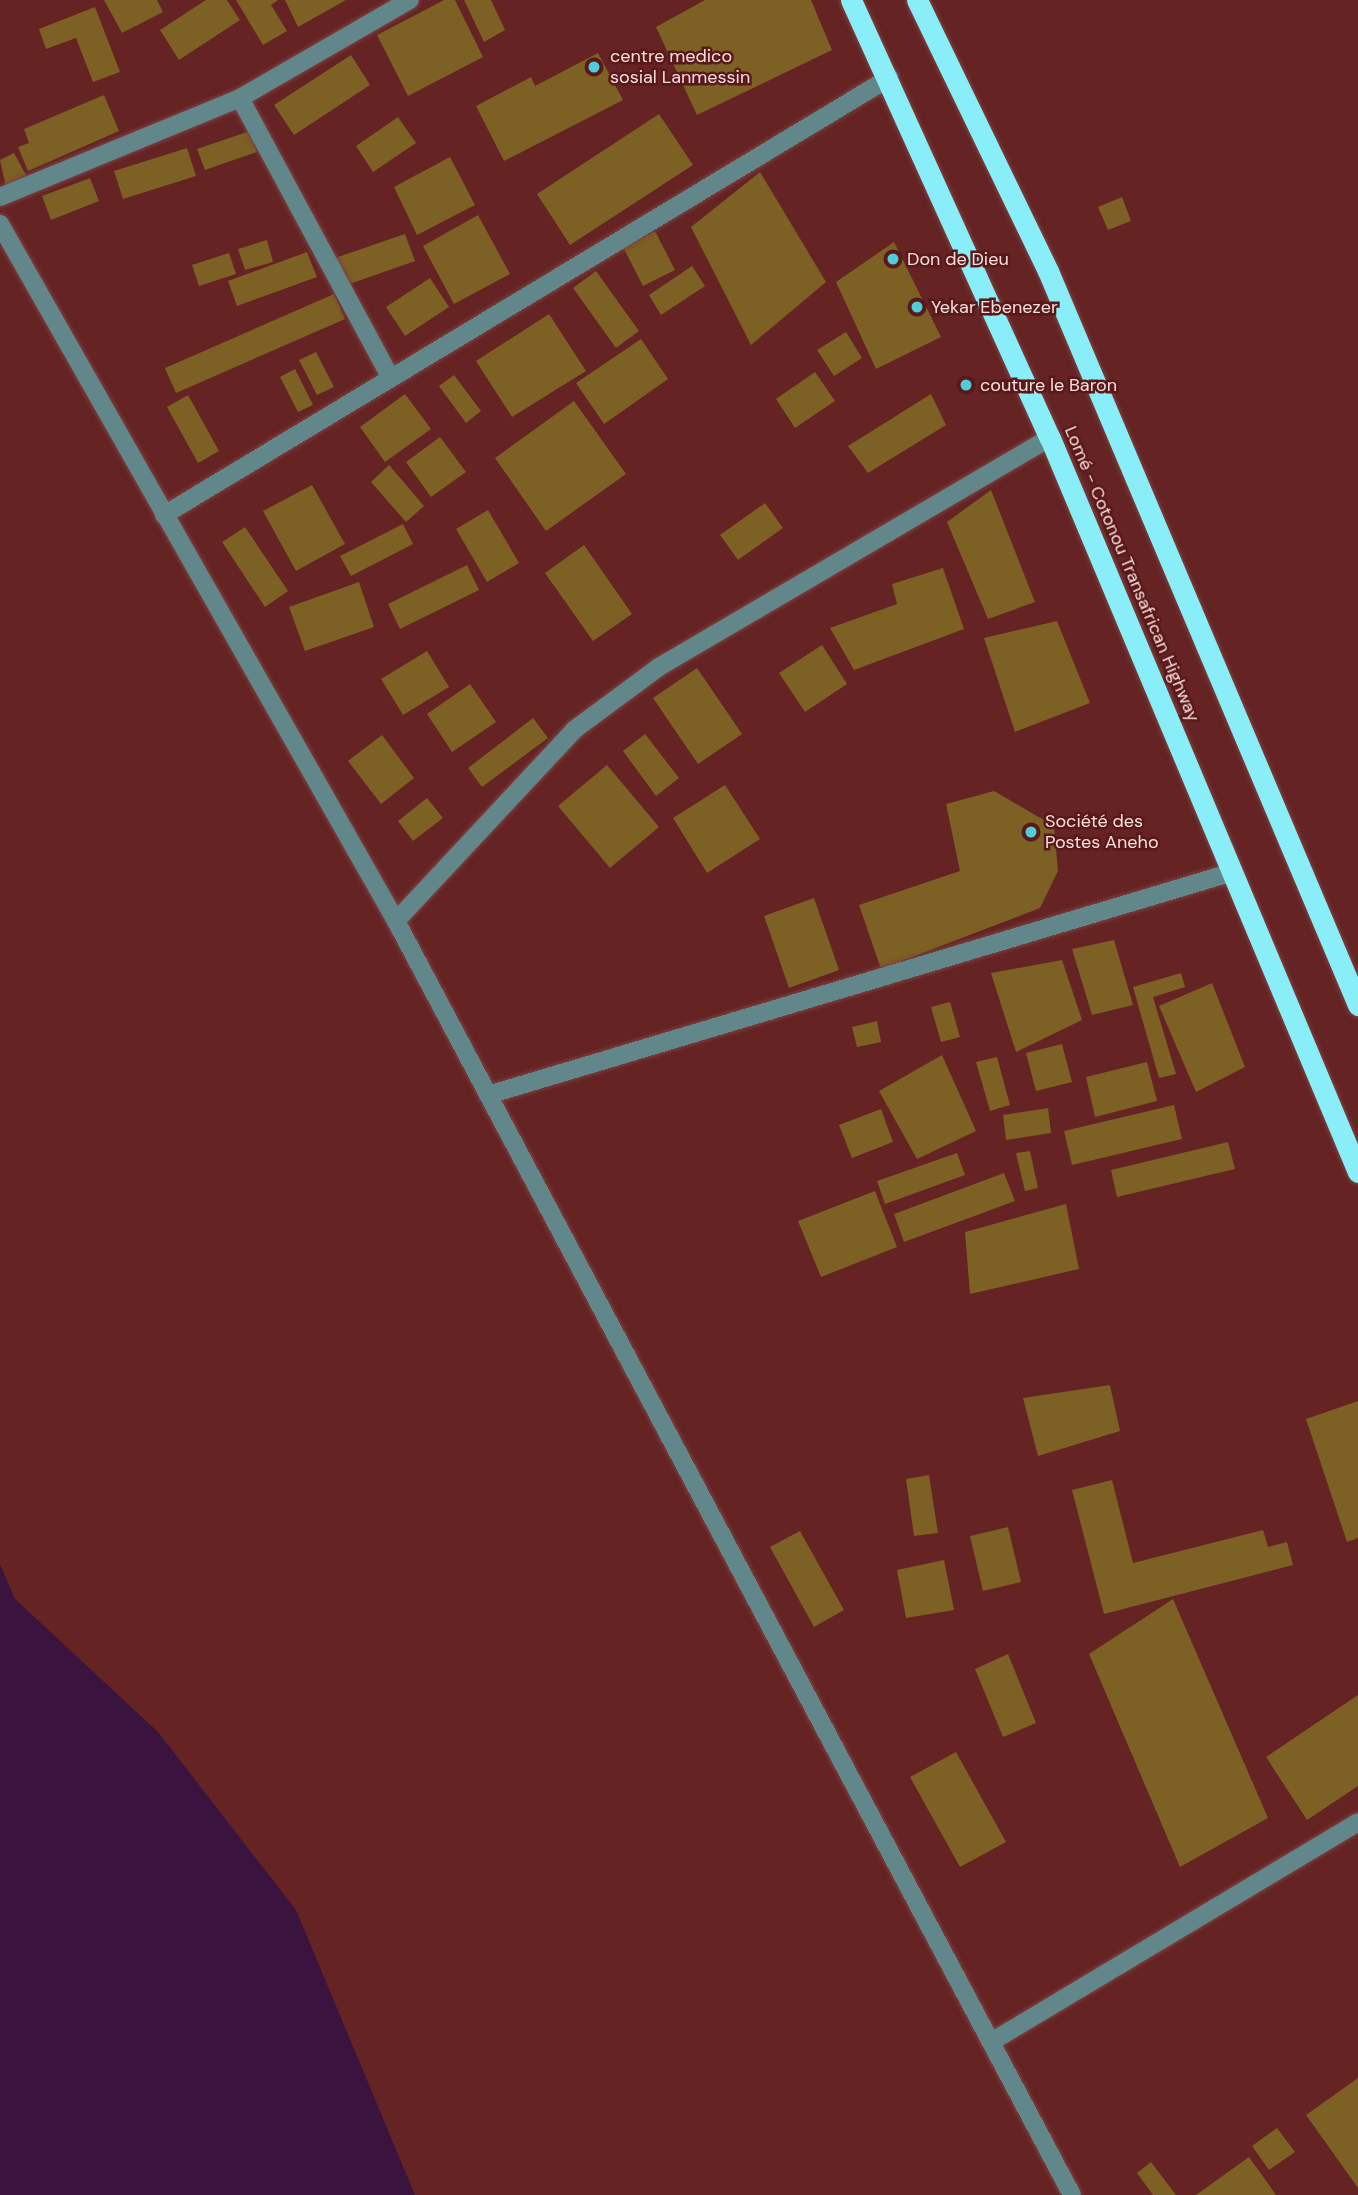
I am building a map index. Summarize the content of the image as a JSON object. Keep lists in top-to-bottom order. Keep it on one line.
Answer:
{"streets":{"highway":["Lomé - Cotonou Transafrican Highway"]},"places":["centre medico sosial Lanmessin","Don de Dieu","Yekar Ebenezer","couture le Baron","Société des Postes Aneho"]}
